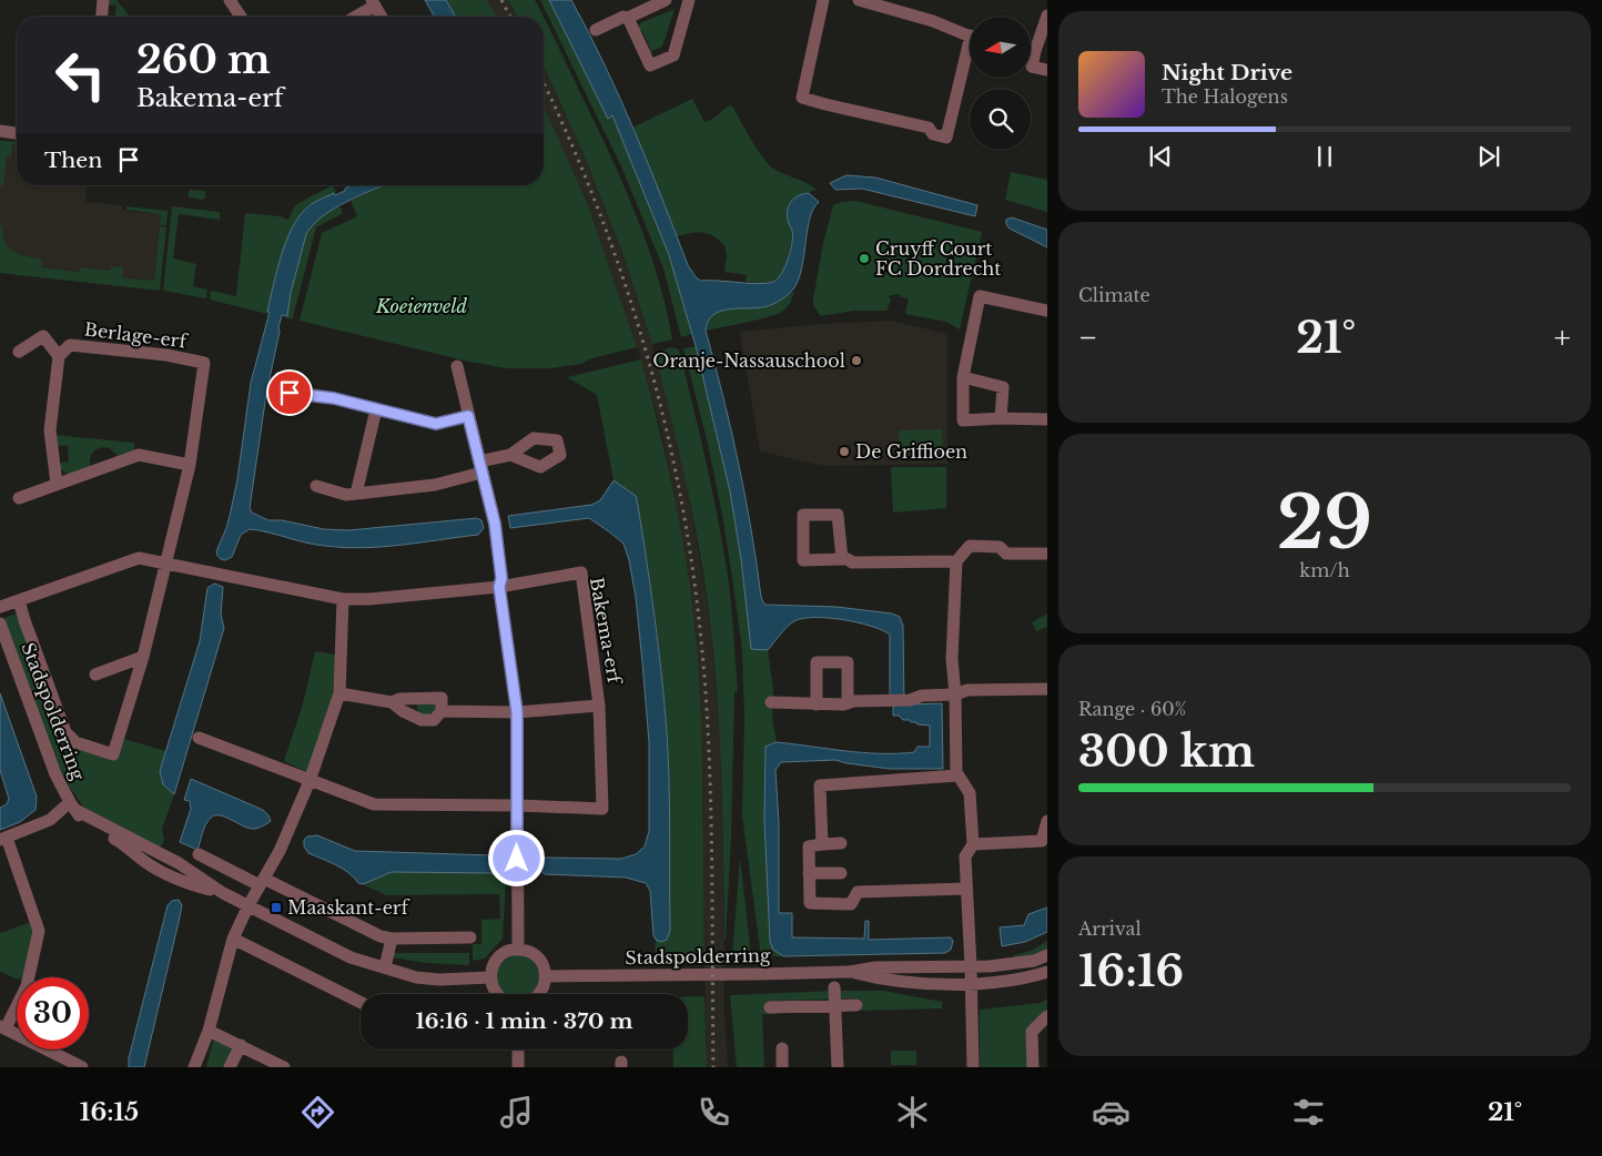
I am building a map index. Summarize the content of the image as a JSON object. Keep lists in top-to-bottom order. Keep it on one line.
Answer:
{"streets":{"street":["Berlage-erf","Bakema-erf","Stadspolderring"]},"crossings":[["Berlage-erf","Bakema-erf"]],"parks":["Koeienveld"],"places":{"other":["Cruyff Court FC Dordrecht","Oranje-Nassauschool","De Griffioen"],"transit":["Maaskant-erf"]},"north":"left","page":{"turn":["260 m","Bakema-erf"],"song":["Night Drive","The Halogens"],"then":"Then","tile":["Climate",["29","km/h"],["Range · 60%","300 km"],["Arrival","16:16"]],"heat":["−","21°","+"],"limit":"30","trip":"16:16 · 1 min · 370 m","tabs":["16:15","21°"]}}
